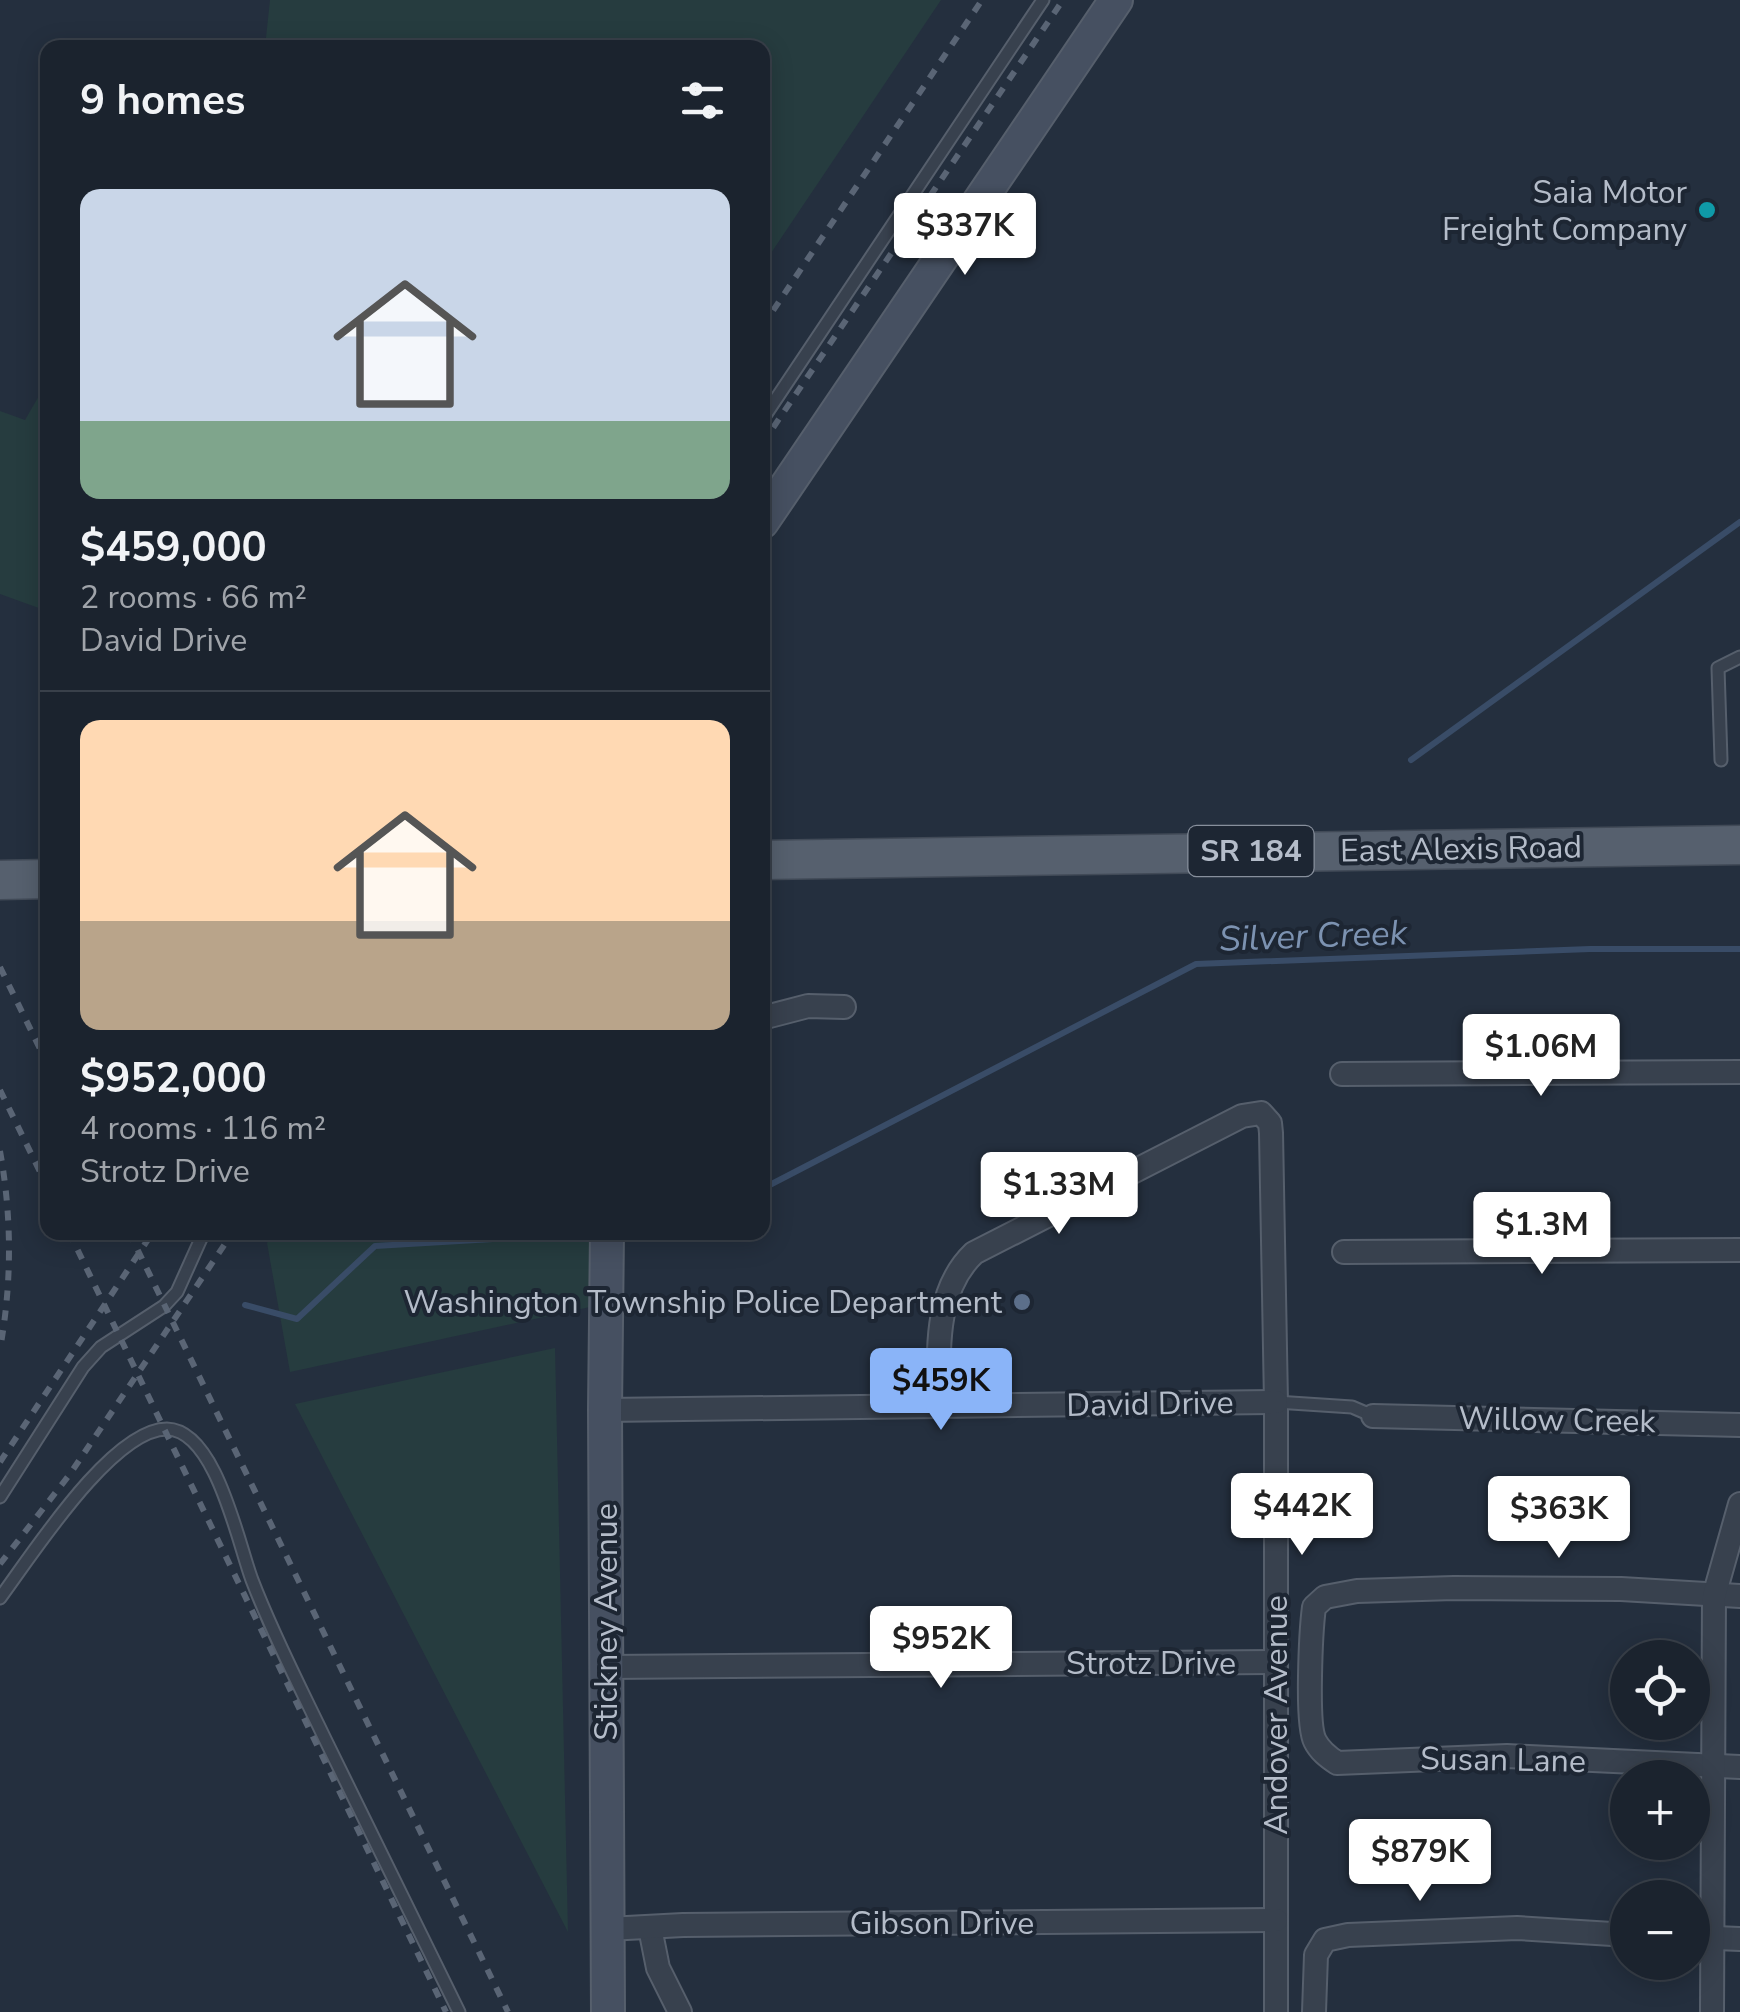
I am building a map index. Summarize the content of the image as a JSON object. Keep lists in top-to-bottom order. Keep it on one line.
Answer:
{"streets":{"main road":["East Alexis Road","SR 184"],"street":["David Drive","Willow Creek","Stickney Avenue","Strotz Drive","Andover Avenue","Susan Lane","Gibson Drive"]},"crossings":[["David Drive","Stickney Avenue"],["David Drive","Andover Avenue"],["Stickney Avenue","Strotz Drive"],["Stickney Avenue","Gibson Drive"],["Strotz Drive","Andover Avenue"],["Andover Avenue","Gibson Drive"]],"water":["Silver Creek"],"places":["Saia Motor Freight Company","Washington Township Police Department"],"page":{"heading":"9 homes","list":[{"name":"$459,000","note":"2 rooms · 66 m² · David Drive"},{"name":"$952,000","note":"4 rooms · 116 m² · Strotz Drive"}],"price":["$337K","$1.06M","$1.33M","$1.3M","$459K","$442K","$363K","$952K","$879K"],"map_buttons":["+","−"]}}
